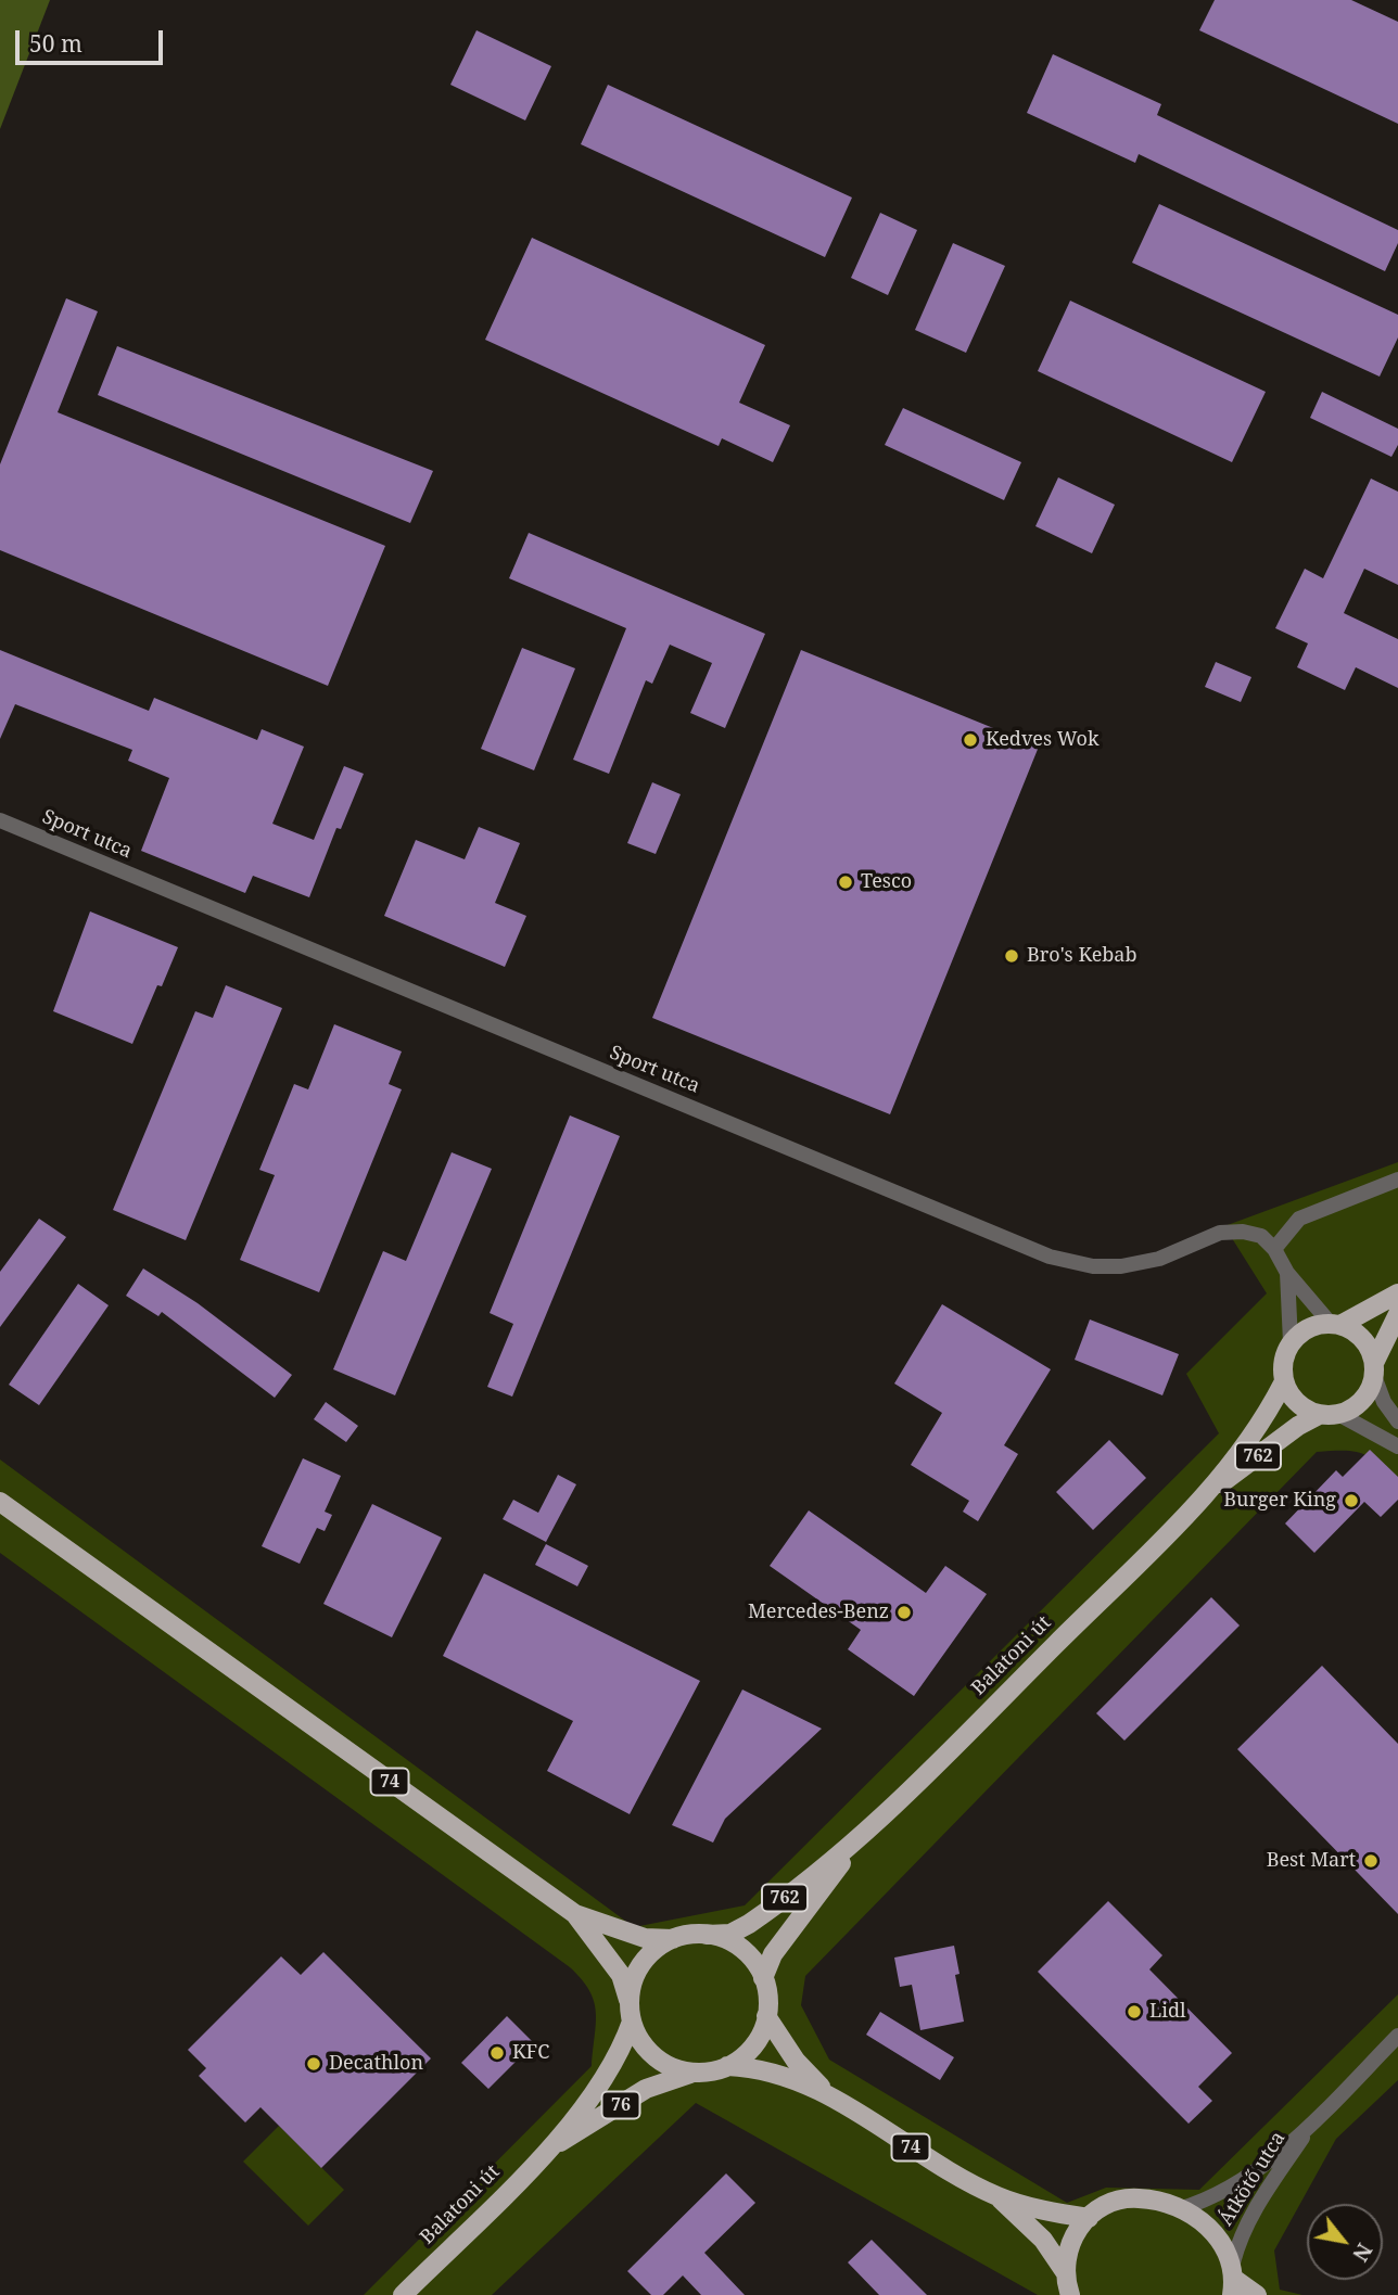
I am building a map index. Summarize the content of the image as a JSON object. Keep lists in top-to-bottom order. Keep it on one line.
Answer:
{"streets":{"main road":["762","Balatoni út","74","76"],"street":["Sport utca","Átkötő utca"]},"crossings":[["Balatoni út","74"],["Balatoni út","76"],["74","76"],["74","Átkötő utca"]],"places":["Kedves Wok","Tesco","Bro's Kebab","Burger King","Mercedes-Benz","Best Mart","Lidl","KFC","Decathlon"],"scale_bar":"50 m","north":"bottom right"}
